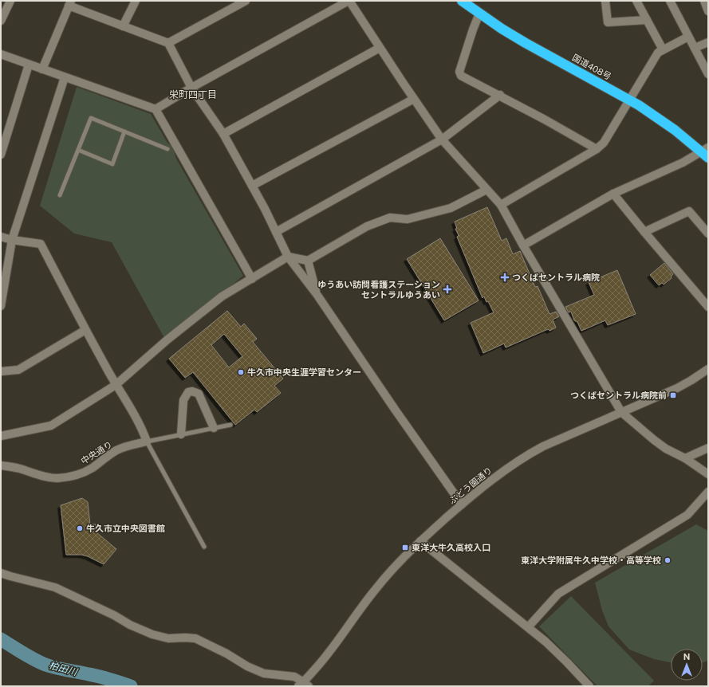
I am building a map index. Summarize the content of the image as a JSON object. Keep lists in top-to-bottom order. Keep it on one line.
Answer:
{"streets":{"highway":["国道408号"],"street":["中央通り","ぶどう園通り"]},"districts":["栄町四丁目"],"water":["柏田川"],"places":{"health":["つくばセントラル病院","ゆうあい訪問看護ステーション セントラルゆうあい"],"other":["牛久市中央生涯学習センター","牛久市立中央図書館","東洋大学附属牛久中学校・高等学校"],"transit":["つくばセントラル病院前","東洋大牛久高校入口"]},"north":"top"}
